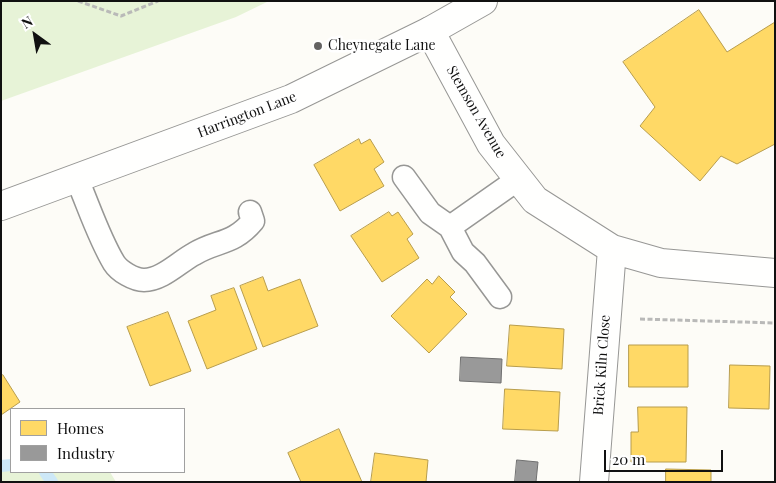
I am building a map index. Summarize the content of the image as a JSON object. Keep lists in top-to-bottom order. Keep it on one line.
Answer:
{"streets":{"street":["Stemson Avenue","Harrington Lane","Brick Kiln Close"]},"crossings":[["Stemson Avenue","Harrington Lane"],["Stemson Avenue","Brick Kiln Close"]],"places":["Cheynegate Lane"],"legend":["Homes","Industry"],"scale_bar":"20 m","north":"top left"}
